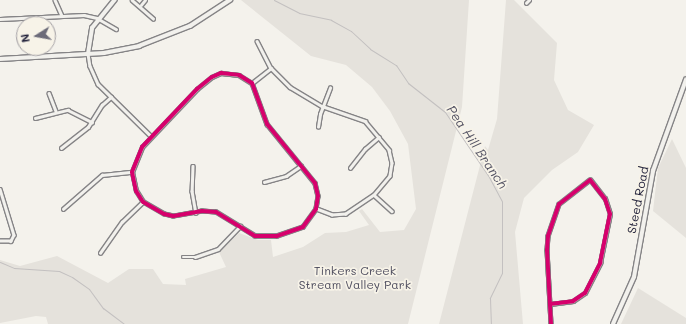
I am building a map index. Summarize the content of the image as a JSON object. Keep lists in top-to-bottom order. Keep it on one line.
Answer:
{"streets":{"street":["Steed Road"]},"water":["Pea Hill Branch"],"parks":["Tinkers Creek Stream Valley Park"],"north":"left"}
